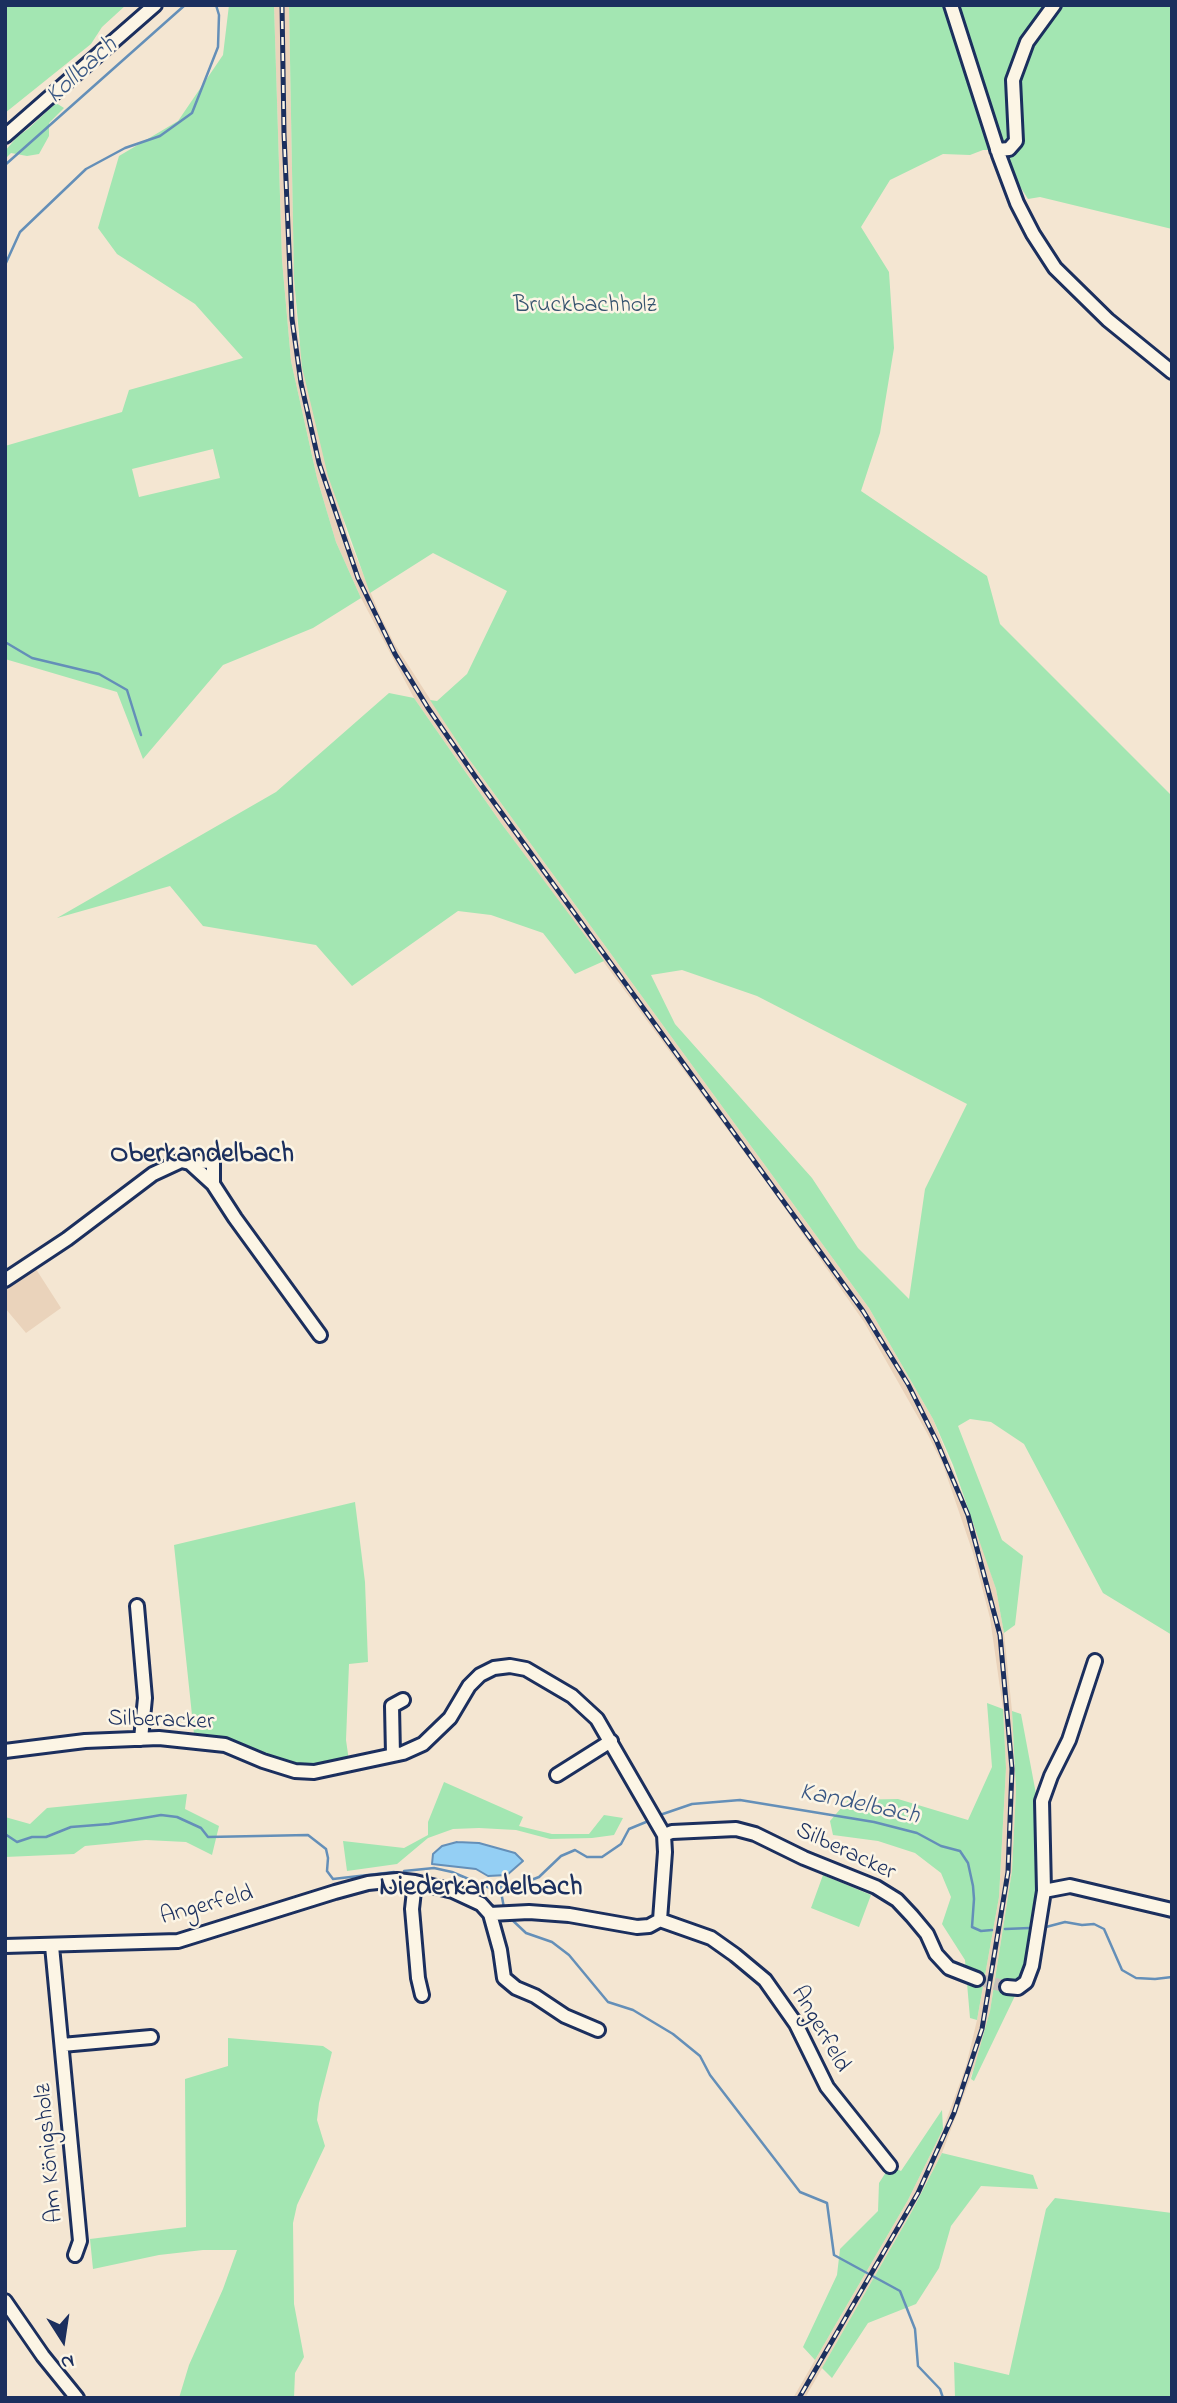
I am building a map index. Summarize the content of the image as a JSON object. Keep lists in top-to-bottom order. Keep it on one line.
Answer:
{"streets":{"street":["Silberacker","Angerfeld","Am Königsholz"]},"crossings":[["Silberacker","Angerfeld"],["Angerfeld","Am Königsholz"]],"districts":["Oberkandelbach","Niederkandelbach"],"water":["Kollbach","Kandelbach"],"parks":["Bruckbachholz"],"north":"bottom"}
